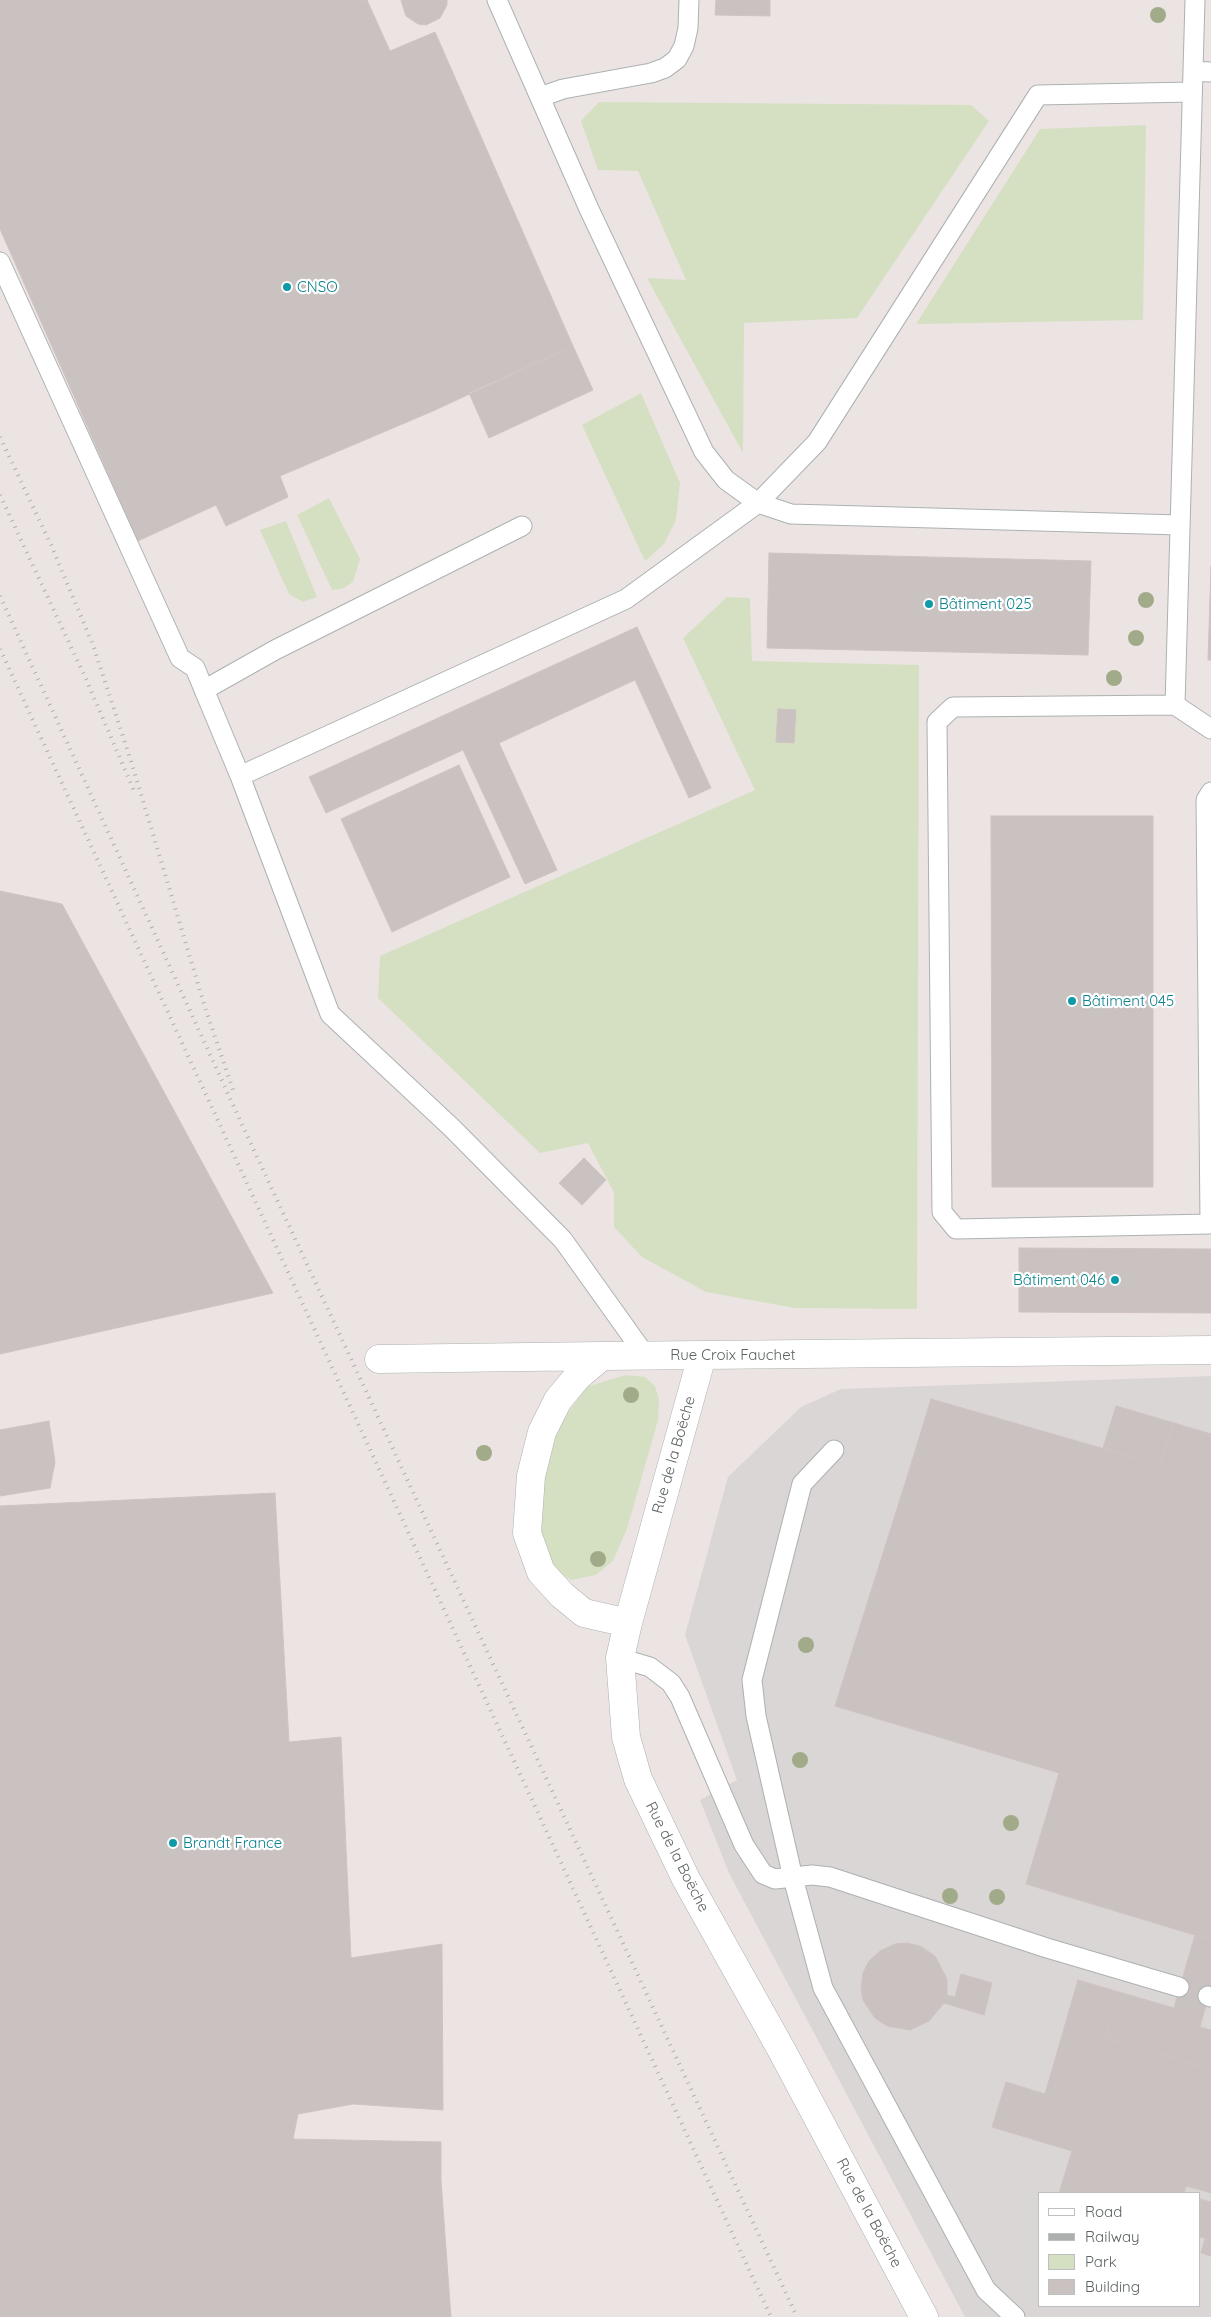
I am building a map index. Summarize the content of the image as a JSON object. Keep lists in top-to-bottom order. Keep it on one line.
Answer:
{"streets":{"street":["Rue Croix Fauchet","Rue de la Boëche"]},"crossings":[["Rue Croix Fauchet","Rue de la Boëche"]],"places":["CNSO","Bâtiment 025","Bâtiment 045","Bâtiment 046","Brandt France"],"legend":["Road","Railway","Park","Building"]}
